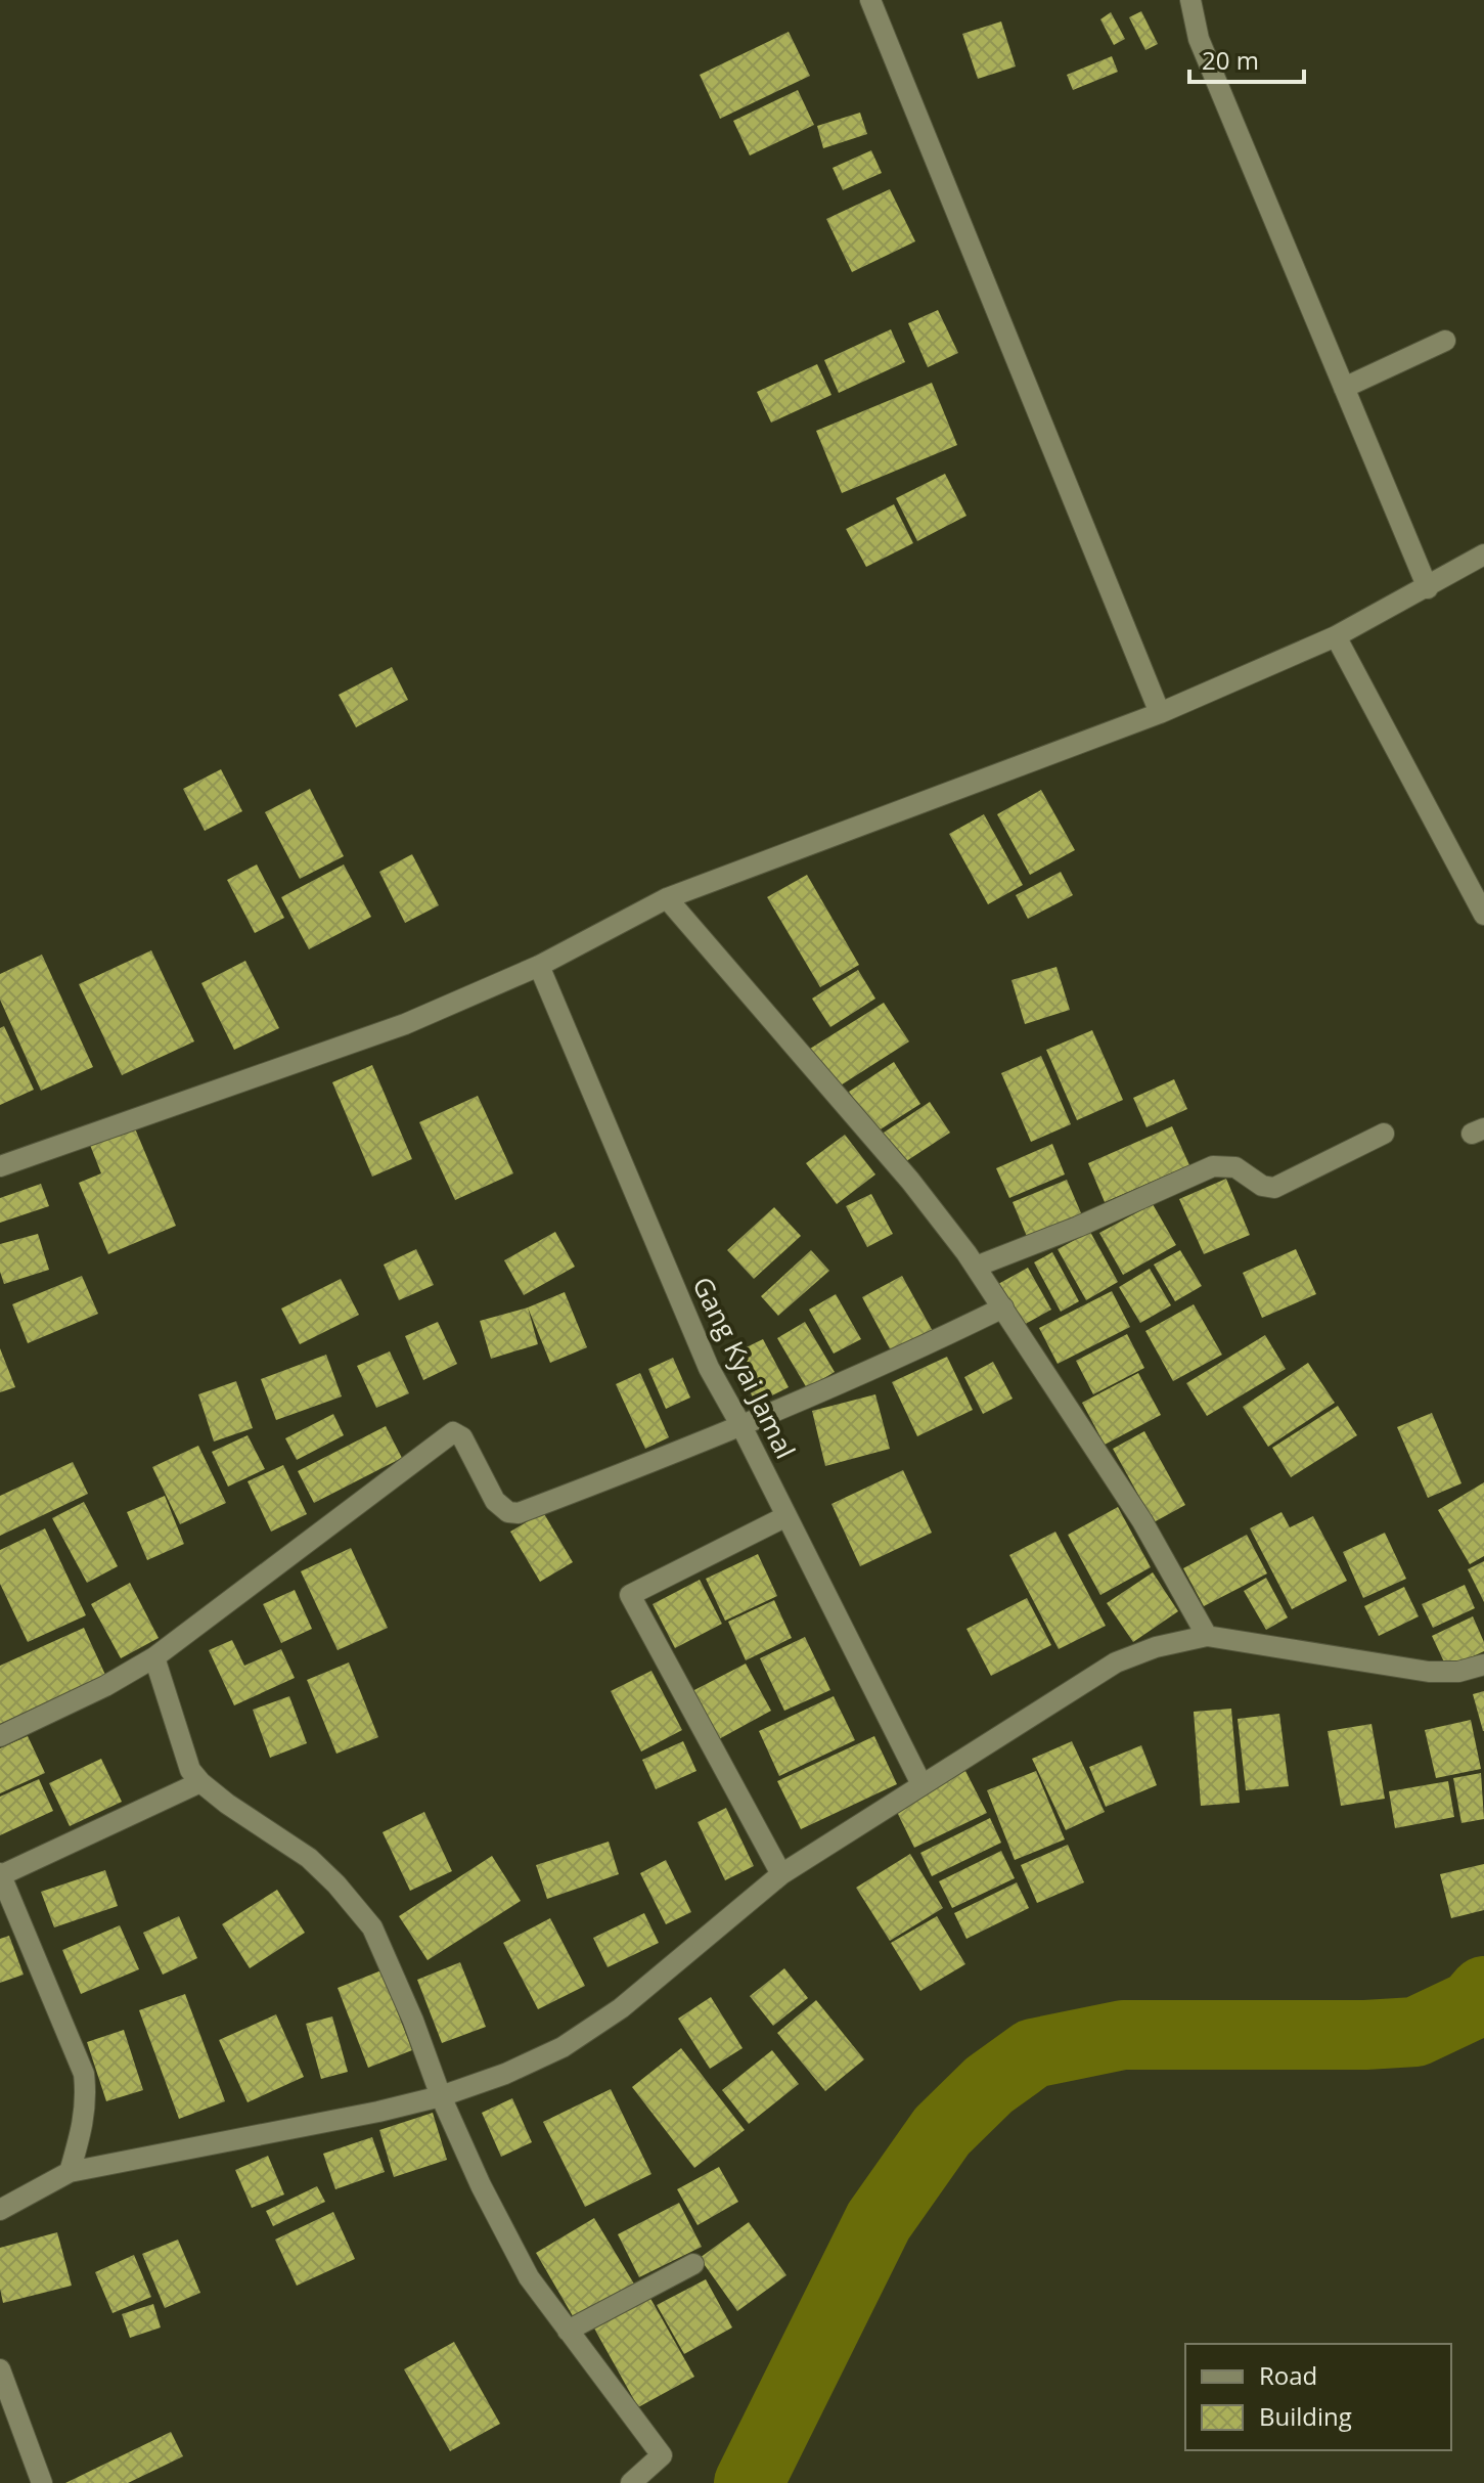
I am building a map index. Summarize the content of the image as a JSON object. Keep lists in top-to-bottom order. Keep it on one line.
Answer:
{"streets":{"street":["Gang Kyai Jamal"]},"legend":["Road","Building"],"scale_bar":"20 m"}
